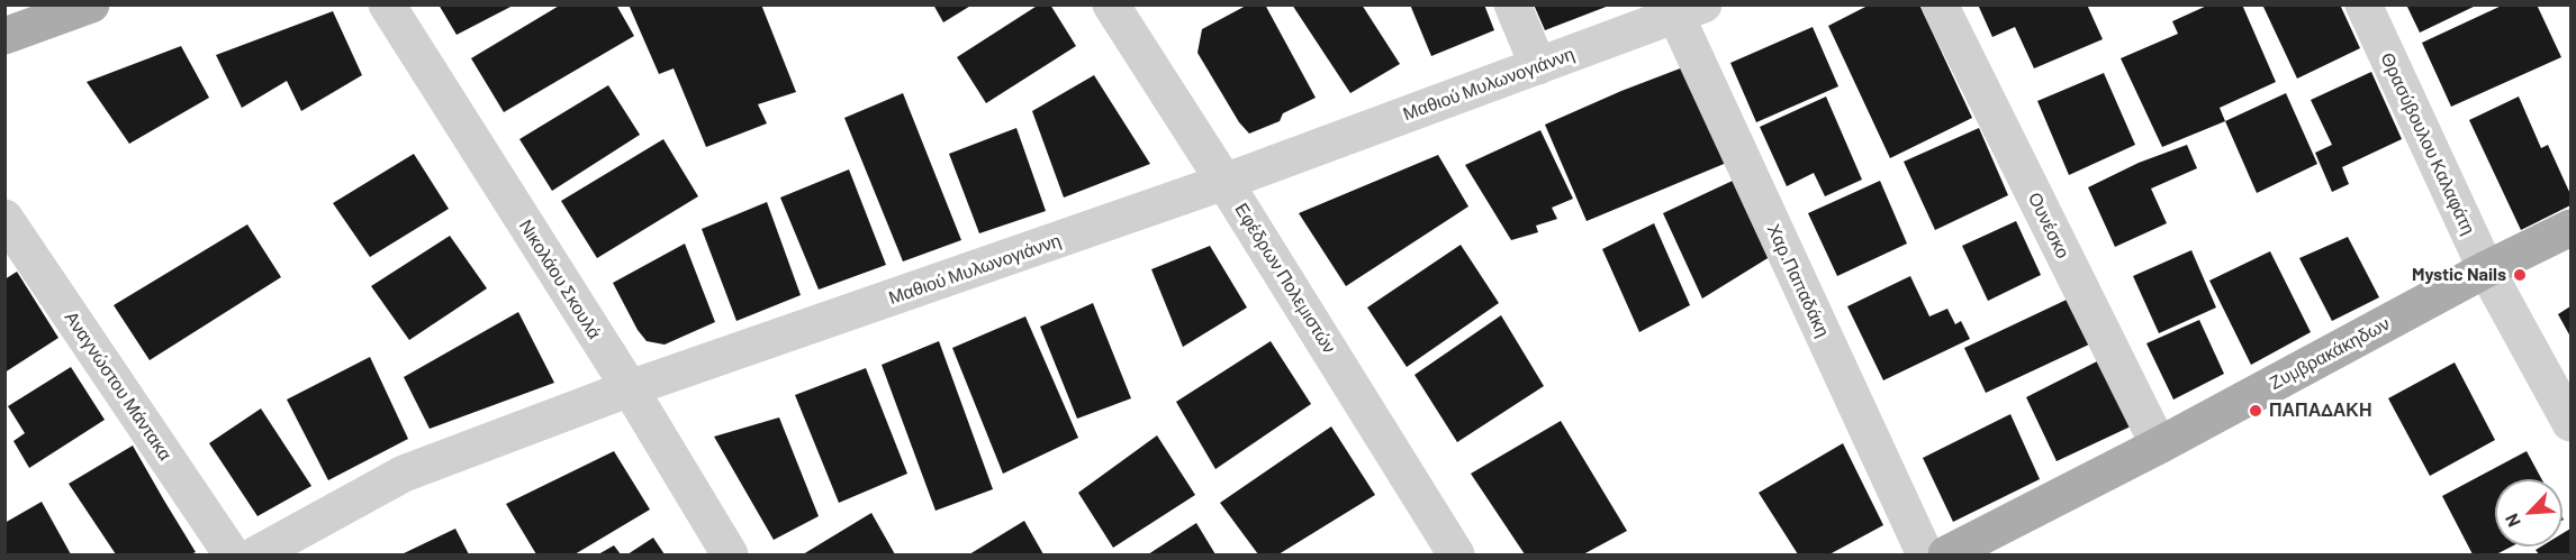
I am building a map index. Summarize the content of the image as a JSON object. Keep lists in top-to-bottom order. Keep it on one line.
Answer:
{"streets":{"main road":["Ζυμβρακάκηδων"],"street":["Μαθιού Μυλωνογιάννη","Θρασύβουλου Καλαφάτη","Ουνέσκο","Εφέδρων Πολεμιστών","Νικολάου Σκουλά","Χαρ.Παπαδάκη","Αναγνώστου Μάντακα"]},"crossings":[["Μαθιού Μυλωνογιάννη","Εφέδρων Πολεμιστών"],["Μαθιού Μυλωνογιάννη","Νικολάου Σκουλά"],["Μαθιού Μυλωνογιάννη","Χαρ.Παπαδάκη"],["Θρασύβουλου Καλαφάτη","Ζυμβρακάκηδων"],["Ουνέσκο","Ζυμβρακάκηδων"]],"places":["Mystic Nails","ΠΑΠΑΔΑΚΗ"],"north":"bottom left"}
